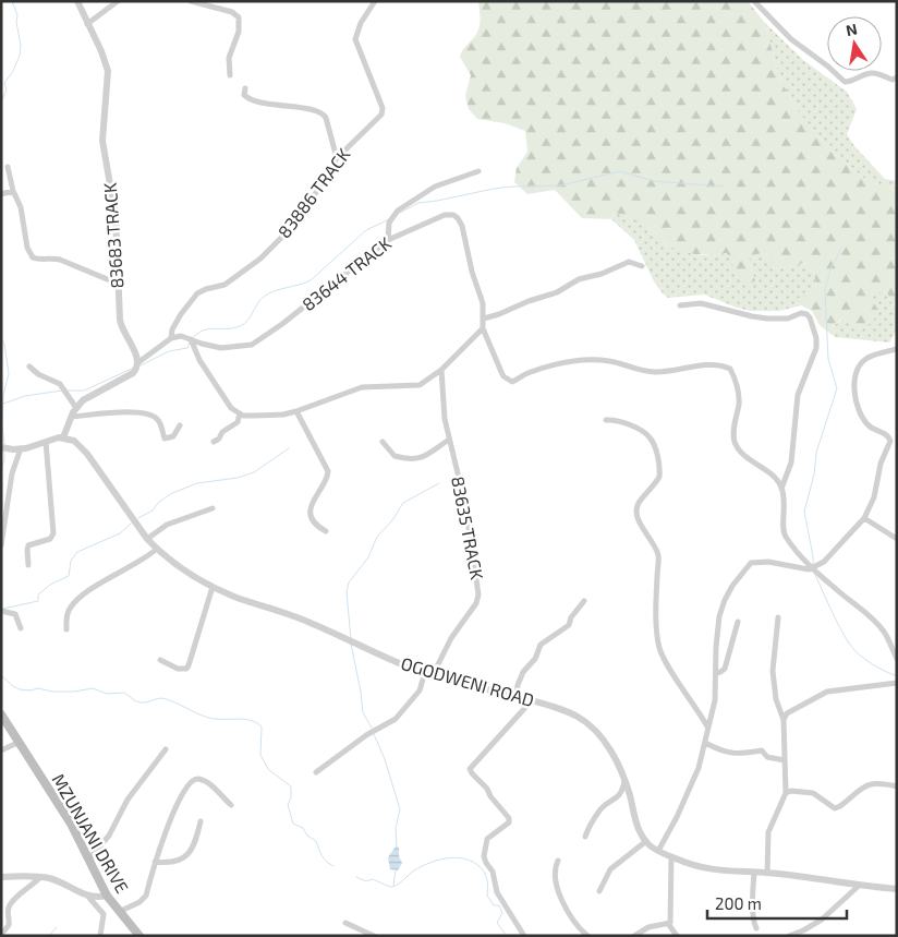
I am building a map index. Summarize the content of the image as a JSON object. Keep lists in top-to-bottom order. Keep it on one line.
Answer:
{"streets":{"main road":["MZUNJANI DRIVE"],"street":["83886 TRACK","83683 TRACK","83644 TRACK","83635 TRACK","OGODWENI ROAD"]},"crossings":[["83886 TRACK","83644 TRACK"],["83635 TRACK","OGODWENI ROAD"]],"scale_bar":"200 m","north":"top"}
